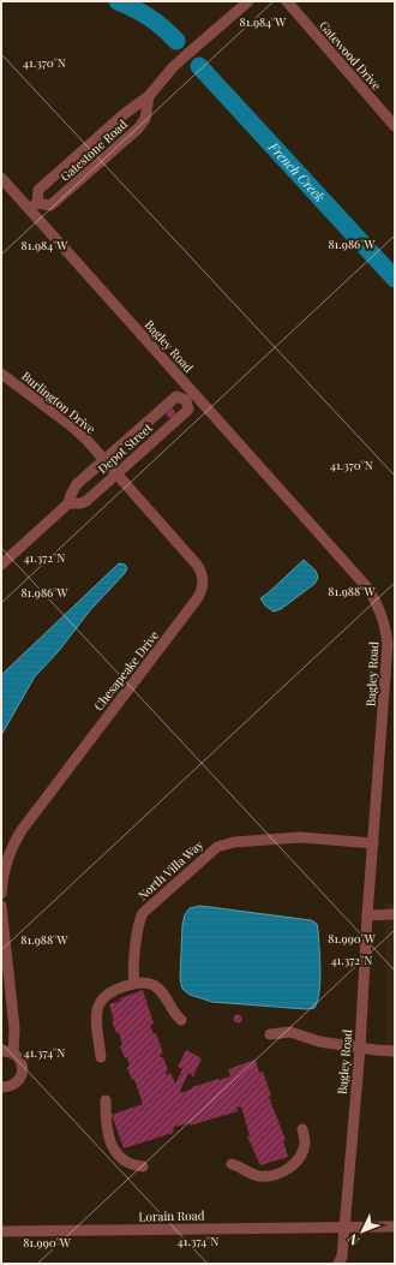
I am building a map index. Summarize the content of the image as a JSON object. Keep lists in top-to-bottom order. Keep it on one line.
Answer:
{"streets":{"street":["Gatewood Drive","Gatestone Road","Bagley Road","Burlington Drive","Depot Street","Chesapeake Drive","North Villa Way","Lorain Road"]},"crossings":[["Gatestone Road","Bagley Road"],["Bagley Road","Depot Street"],["Bagley Road","North Villa Way"],["Bagley Road","Lorain Road"],["Burlington Drive","Depot Street"],["Burlington Drive","Chesapeake Drive"],["Depot Street","Chesapeake Drive"]],"water":["French Creek"],"north":"bottom left","coordinates":["81.984°W","41.370°N","81.986°W","41.372°N","81.988°W","81.990°W","41.374°N"]}
